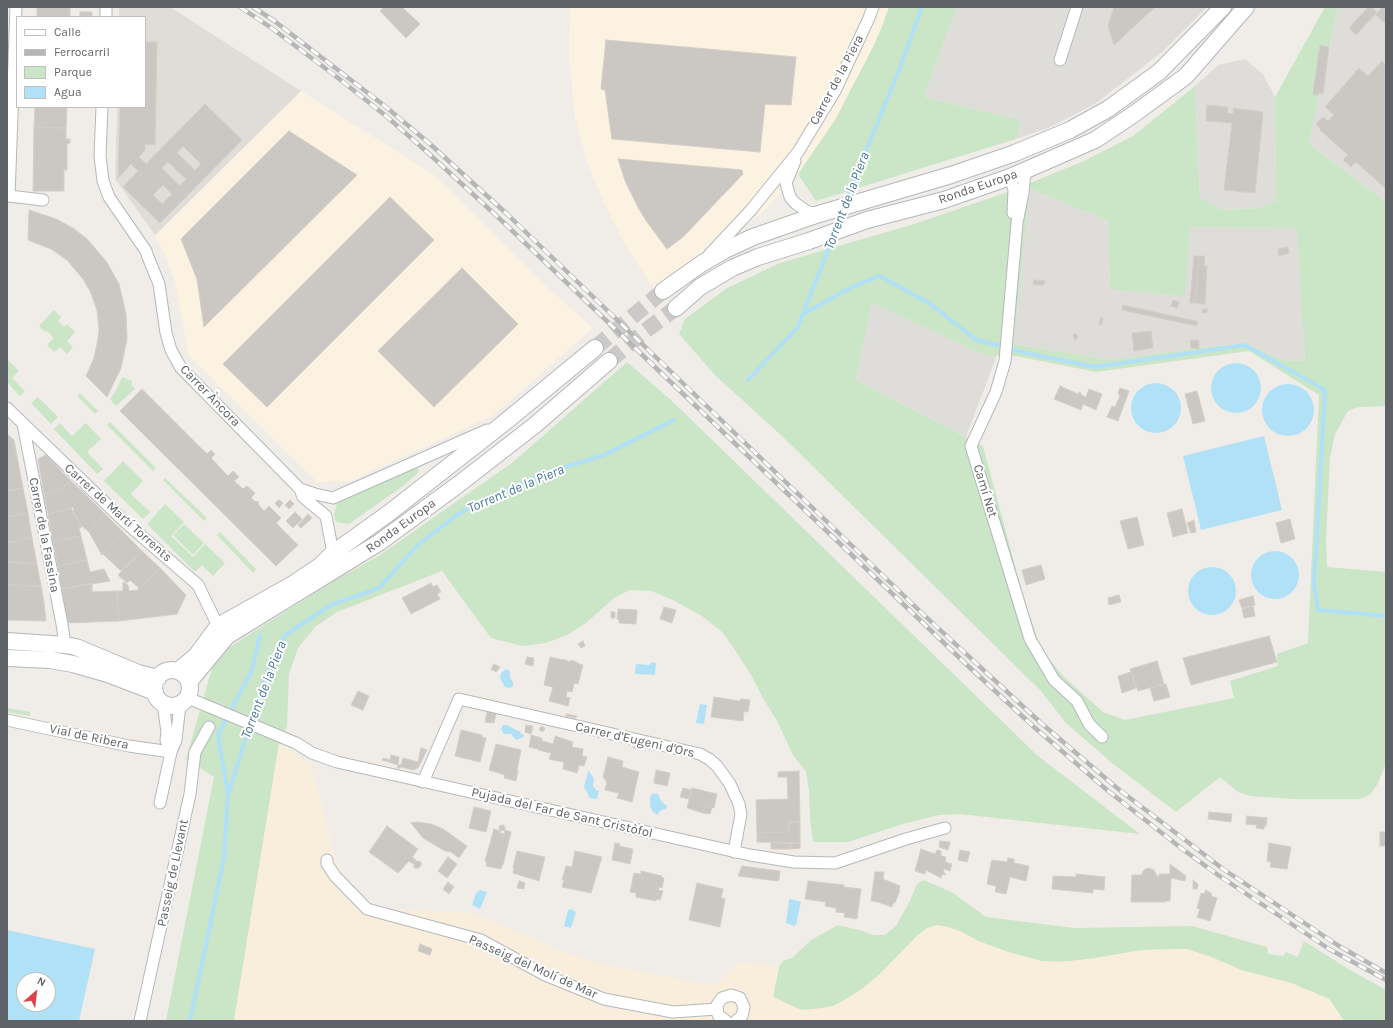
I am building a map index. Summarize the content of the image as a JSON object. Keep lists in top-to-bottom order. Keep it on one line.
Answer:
{"streets":{"street":["Carrer de la Piera","Ronda Europa","Carrer Àncora","Camí Net","Carrer de Martí Torrents","Carrer de la Fassina","Vial de Ribera","Carrer d'Eugeni d'Ors","Pujada del Far de Sant Cristòfol","Passeig de Llevant","Passeig del Molí de Mar"]},"crossings":[["Carrer de la Piera","Ronda Europa"],["Ronda Europa","Camí Net"],["Ronda Europa","Carrer de Martí Torrents"],["Ronda Europa","Pujada del Far de Sant Cristòfol"],["Carrer de Martí Torrents","Carrer de la Fassina"],["Carrer d'Eugeni d'Ors","Pujada del Far de Sant Cristòfol"]],"water":["Torrent de la Piera"],"legend":["Calle","Ferrocarril","Parque","Agua"],"north":"top right"}
